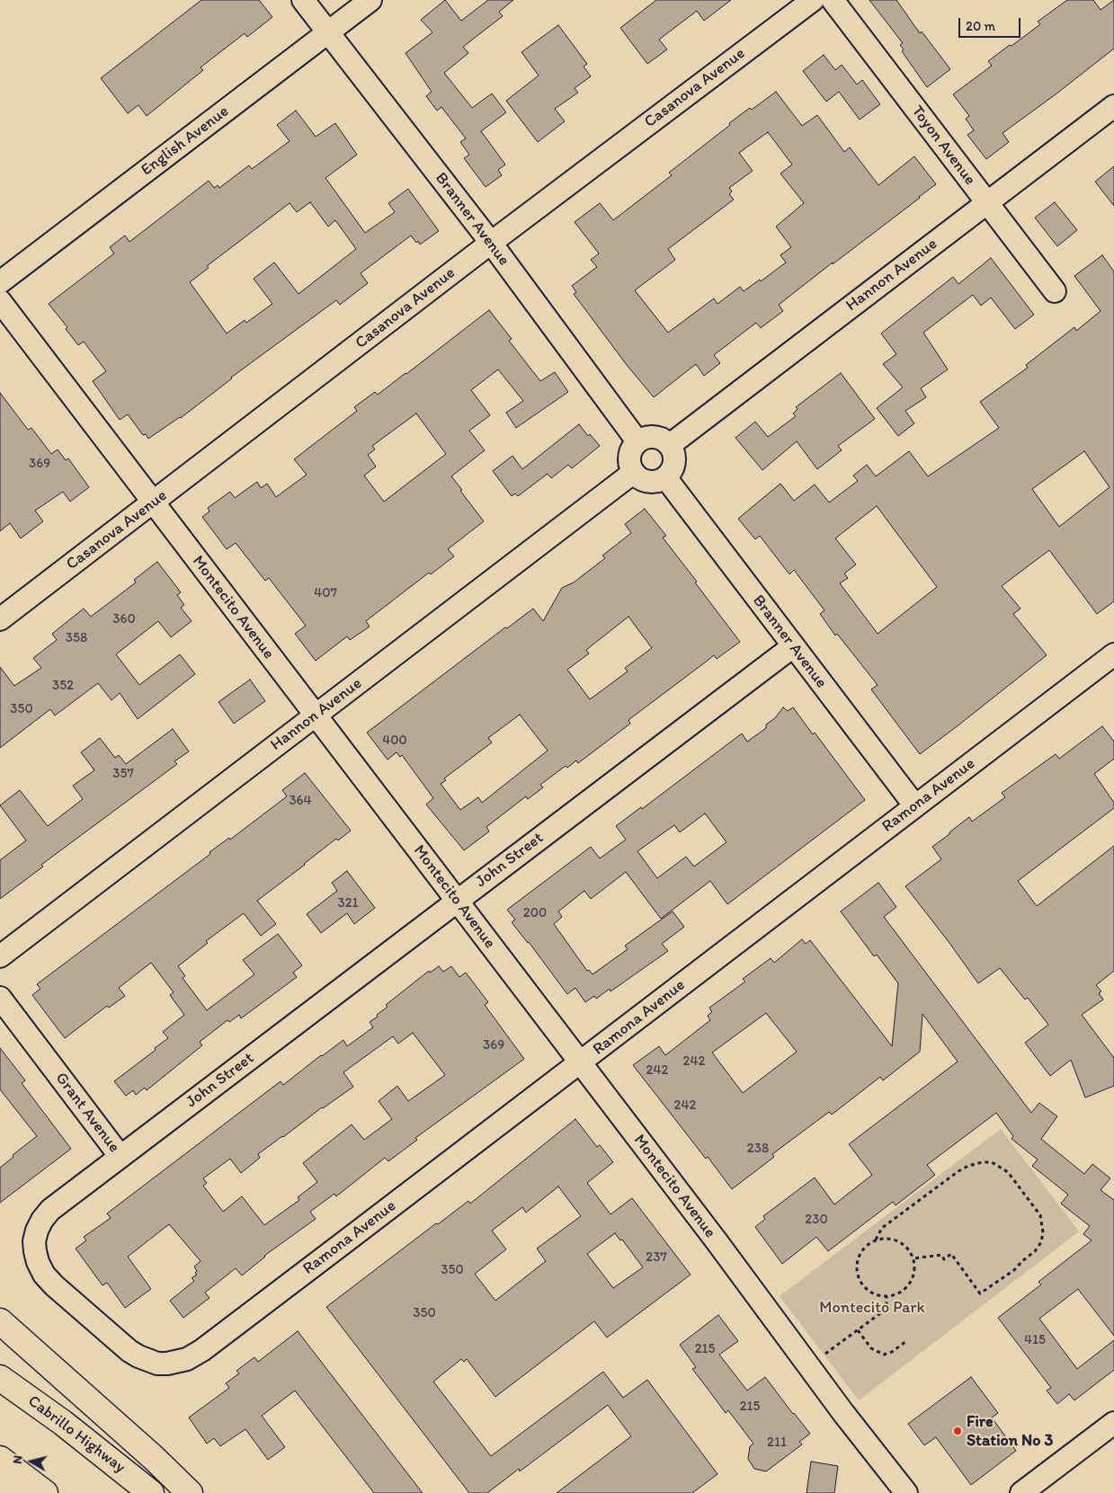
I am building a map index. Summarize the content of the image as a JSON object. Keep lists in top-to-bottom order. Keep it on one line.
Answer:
{"streets":{"highway":["Cabrillo Highway"],"street":["Casanova Avenue","English Avenue","Toyon Avenue","Branner Avenue","Hannon Avenue","Montecito Avenue","Ramona Avenue","John Street","Grant Avenue"]},"crossings":[["Casanova Avenue","Branner Avenue"],["Casanova Avenue","Montecito Avenue"],["English Avenue","Branner Avenue"],["Toyon Avenue","Hannon Avenue"],["Branner Avenue","Hannon Avenue"],["Branner Avenue","Ramona Avenue"],["Branner Avenue","John Street"],["Hannon Avenue","Montecito Avenue"],["Montecito Avenue","Ramona Avenue"],["Montecito Avenue","John Street"],["Ramona Avenue","Grant Avenue"],["John Street","Grant Avenue"]],"parks":["Montecito Park"],"places":["Fire Station No 3"],"house_numbers":["369","407","360","358","352","350","400","357","364","321","200","369","242","242","242","238","230","237","350","350","415","215","215","211"],"scale_bar":"20 m","north":"left"}
